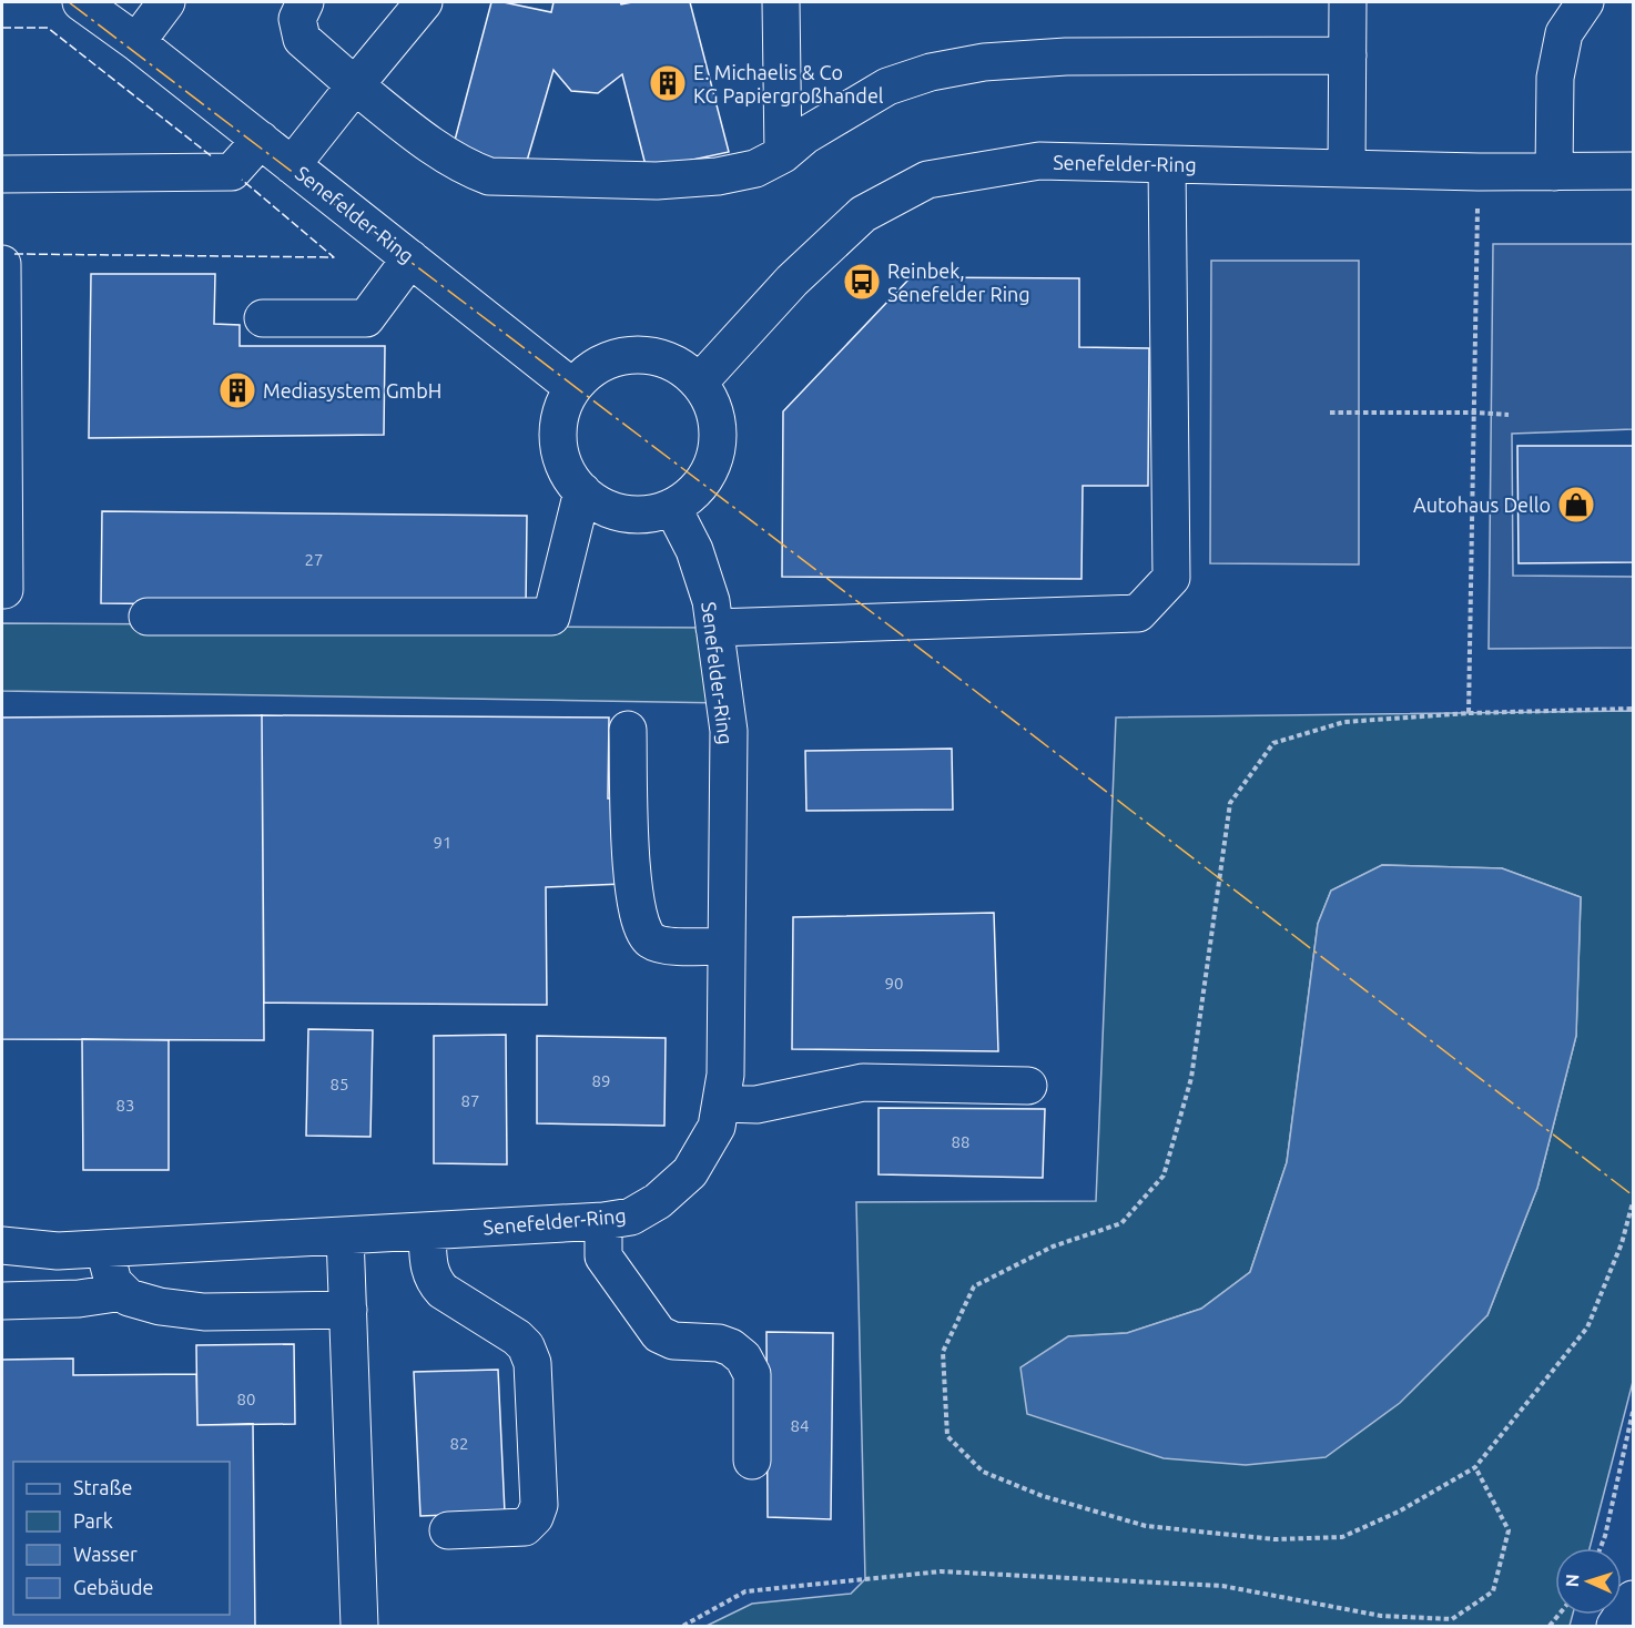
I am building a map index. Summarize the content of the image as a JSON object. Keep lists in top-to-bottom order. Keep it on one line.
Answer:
{"streets":{"street":["Senefelder-Ring"]},"places":{"building":["E. Michaelis & Co KG Papiergroßhandel","Mediasystem GmbH"],"bus stop":["Reinbek, Senefelder Ring"],"shop":["Autohaus Dello"]},"house_numbers":["27","91","90","89","85","87","83","88","80","84","82"],"legend":["Straße","Park","Wasser","Gebäude"],"north":"left"}
